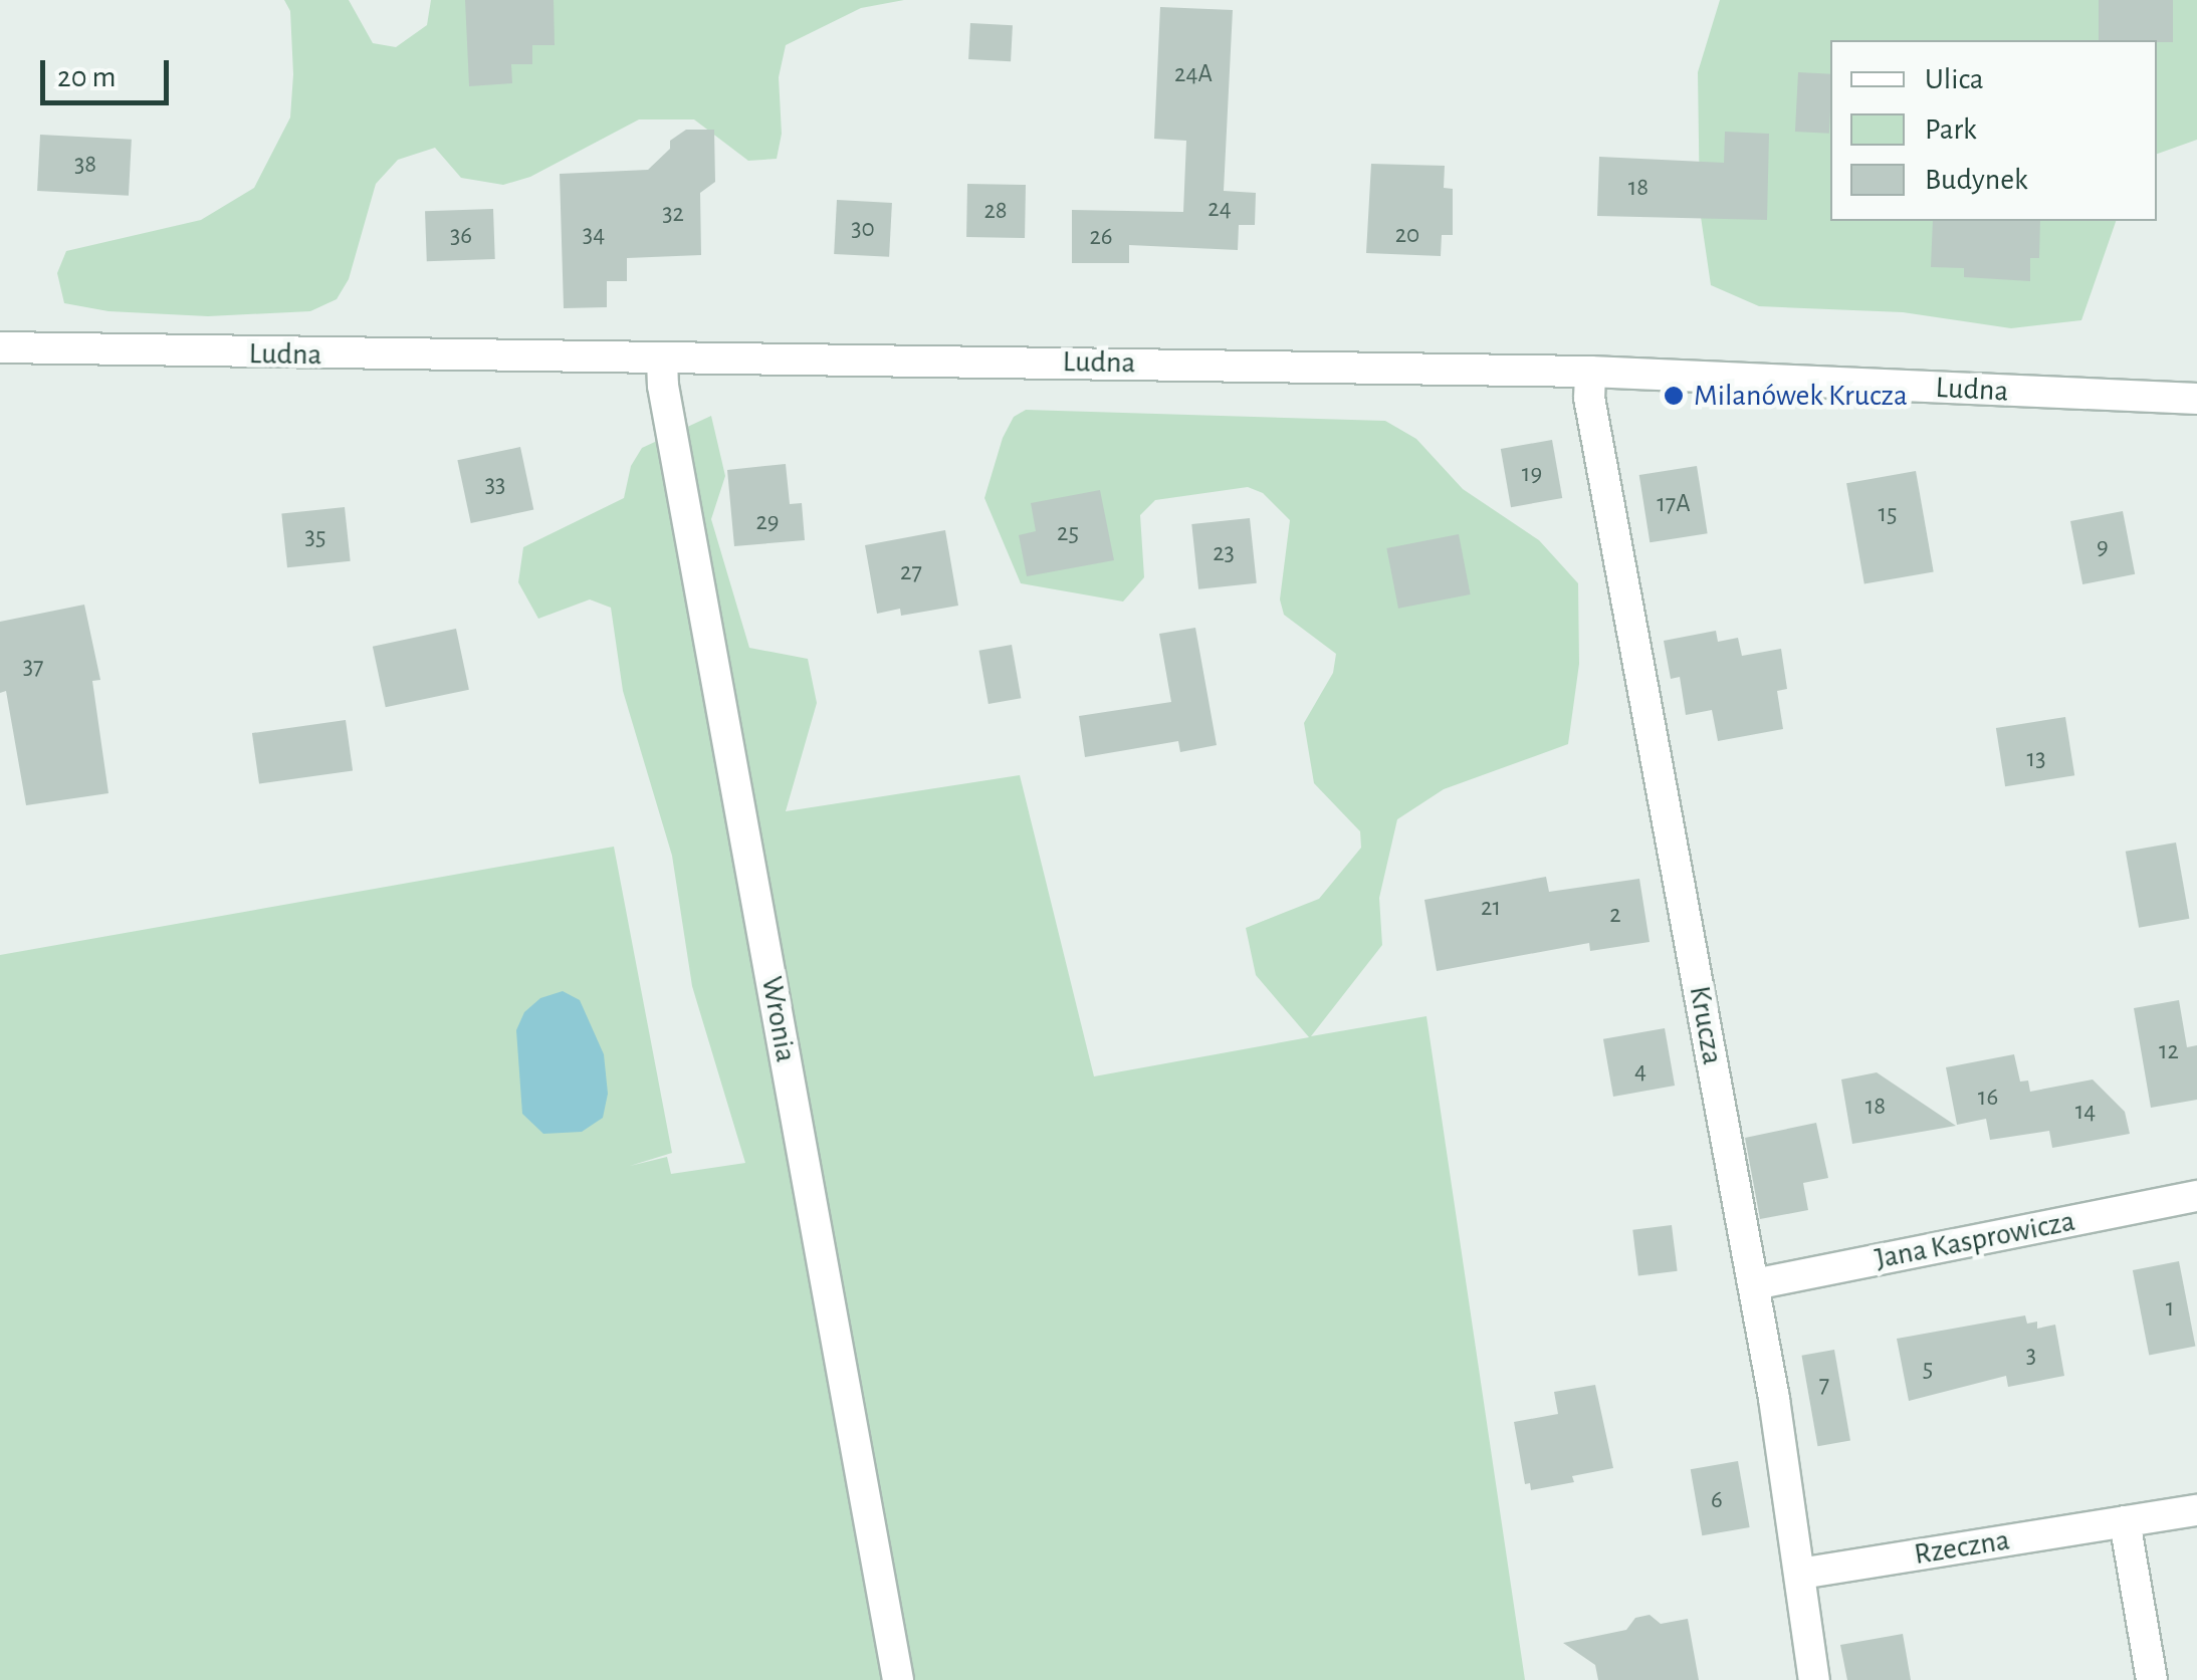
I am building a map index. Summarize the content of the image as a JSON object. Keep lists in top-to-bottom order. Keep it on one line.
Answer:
{"streets":{"street":["Ludna","Wronia","Krucza","Jana Kasprowicza","Rzeczna"]},"crossings":[["Ludna","Wronia"],["Ludna","Krucza"],["Krucza","Jana Kasprowicza"],["Krucza","Rzeczna"]],"places":["Milanówek Krucza"],"house_numbers":["24A","38","18","24","28","32","30","34","20","36","26","19","33","17A","15","29","25","35","9","23","27","37","13","21","2","12","4","16","18","14","1","3","5","7","6"],"legend":["Ulica","Park","Budynek"],"scale_bar":"20 m"}
